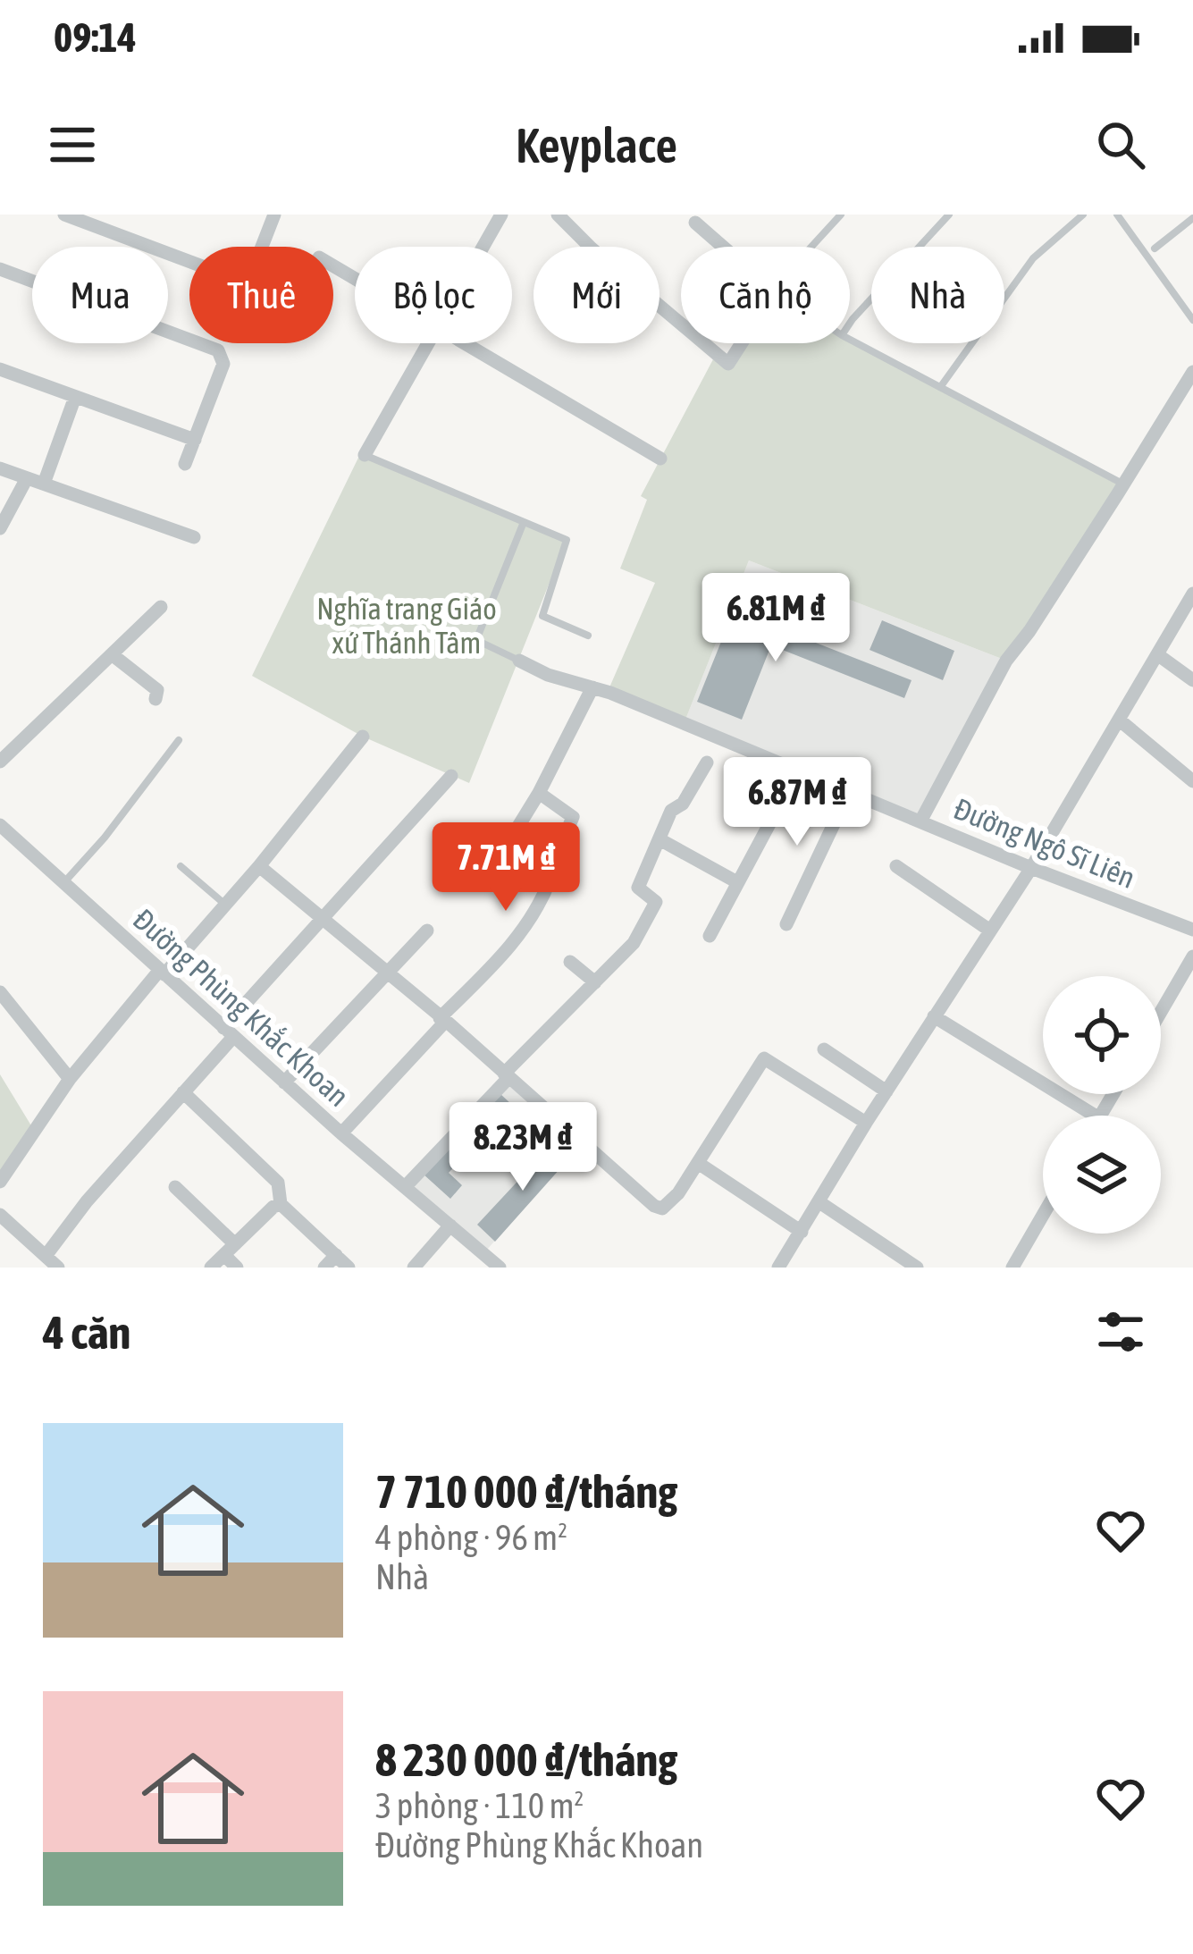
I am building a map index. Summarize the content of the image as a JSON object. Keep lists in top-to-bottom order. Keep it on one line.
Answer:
{"streets":{"street":["Đường Ngô Sĩ Liên","Đường Phùng Khắc Khoan"]},"parks":["Nghĩa trang Giáo xứ Thánh Tâm"],"page":{"status":"09:14","header":"Keyplace","chip":["Mua","Thuê","Bộ lọc","Mới","Căn hộ","Nhà"],"price":["6.81M ₫","6.87M ₫","7.71M ₫","8.23M ₫"],"heading":"4 căn","list":[{"name":"7 710 000 ₫/tháng","note":"4 phòng · 96 m² · Nhà"},{"name":"8 230 000 ₫/tháng","note":"3 phòng · 110 m² · Đường Phùng Khắc Khoan"}]}}
